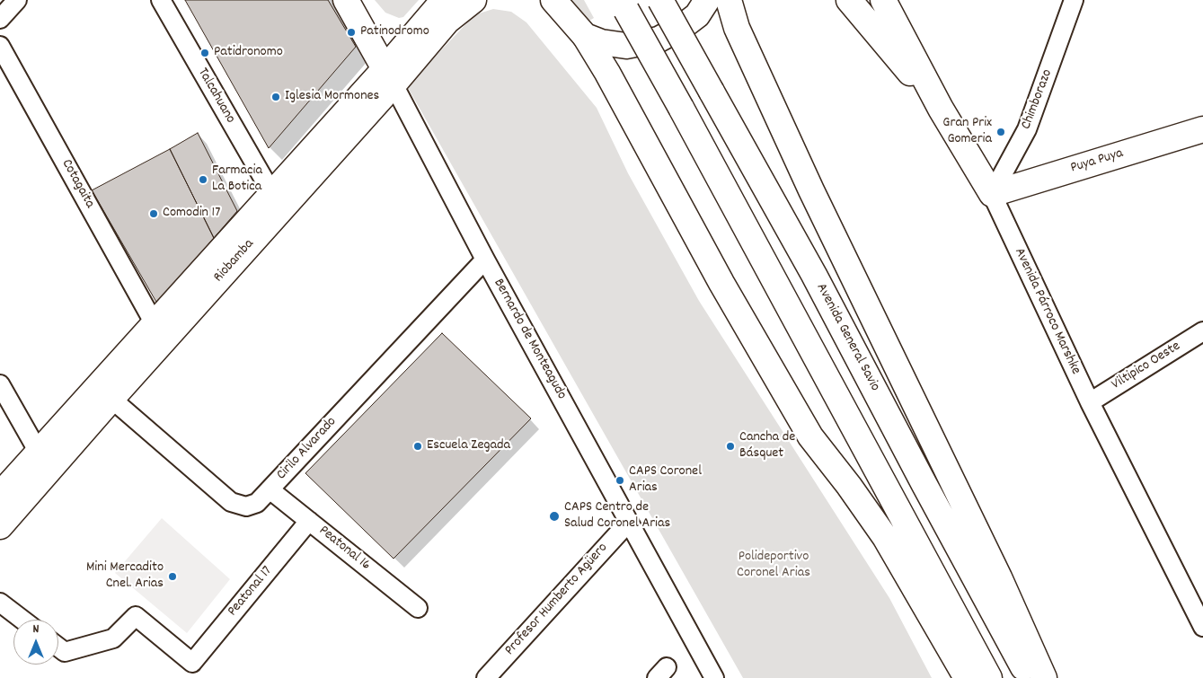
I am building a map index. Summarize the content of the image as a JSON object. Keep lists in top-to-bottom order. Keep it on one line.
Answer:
{"streets":{"main road":["Puya Puya","Riobamba","Avenida Párroco Marshke","Avenida General Savio","Bernardo de Monteagudo"],"street":["Talcahuano","Chimborazo","Cotagaita","Viltipico Oeste","Cirilo Alvarado","Peatonal 16","Peatonal 17","Profesor Humberto Agüero"]},"crossings":[["Talcahuano","Riobamba"],["Chimborazo","Puya Puya"],["Chimborazo","Avenida Párroco Marshke"],["Puya Puya","Avenida Párroco Marshke"],["Cotagaita","Riobamba"],["Riobamba","Bernardo de Monteagudo"],["Riobamba","Cirilo Alvarado"],["Avenida Párroco Marshke","Viltipico Oeste"],["Bernardo de Monteagudo","Cirilo Alvarado"],["Bernardo de Monteagudo","Profesor Humberto Agüero"],["Cirilo Alvarado","Peatonal 16"],["Peatonal 16","Peatonal 17"]],"parks":["Polideportivo Coronel Arias"],"places":["Patinodromo","Patidronomo","Iglesia Mormones","Gran Prix Gomeria","Farmacia La Botica","Comodin 17","Escuela Zegada","Cancha de Básquet","CAPS Coronel Arias","CAPS Centro de Salud Coronel Arias","Mini Mercadito Cnel. Arias"],"north":"top"}
